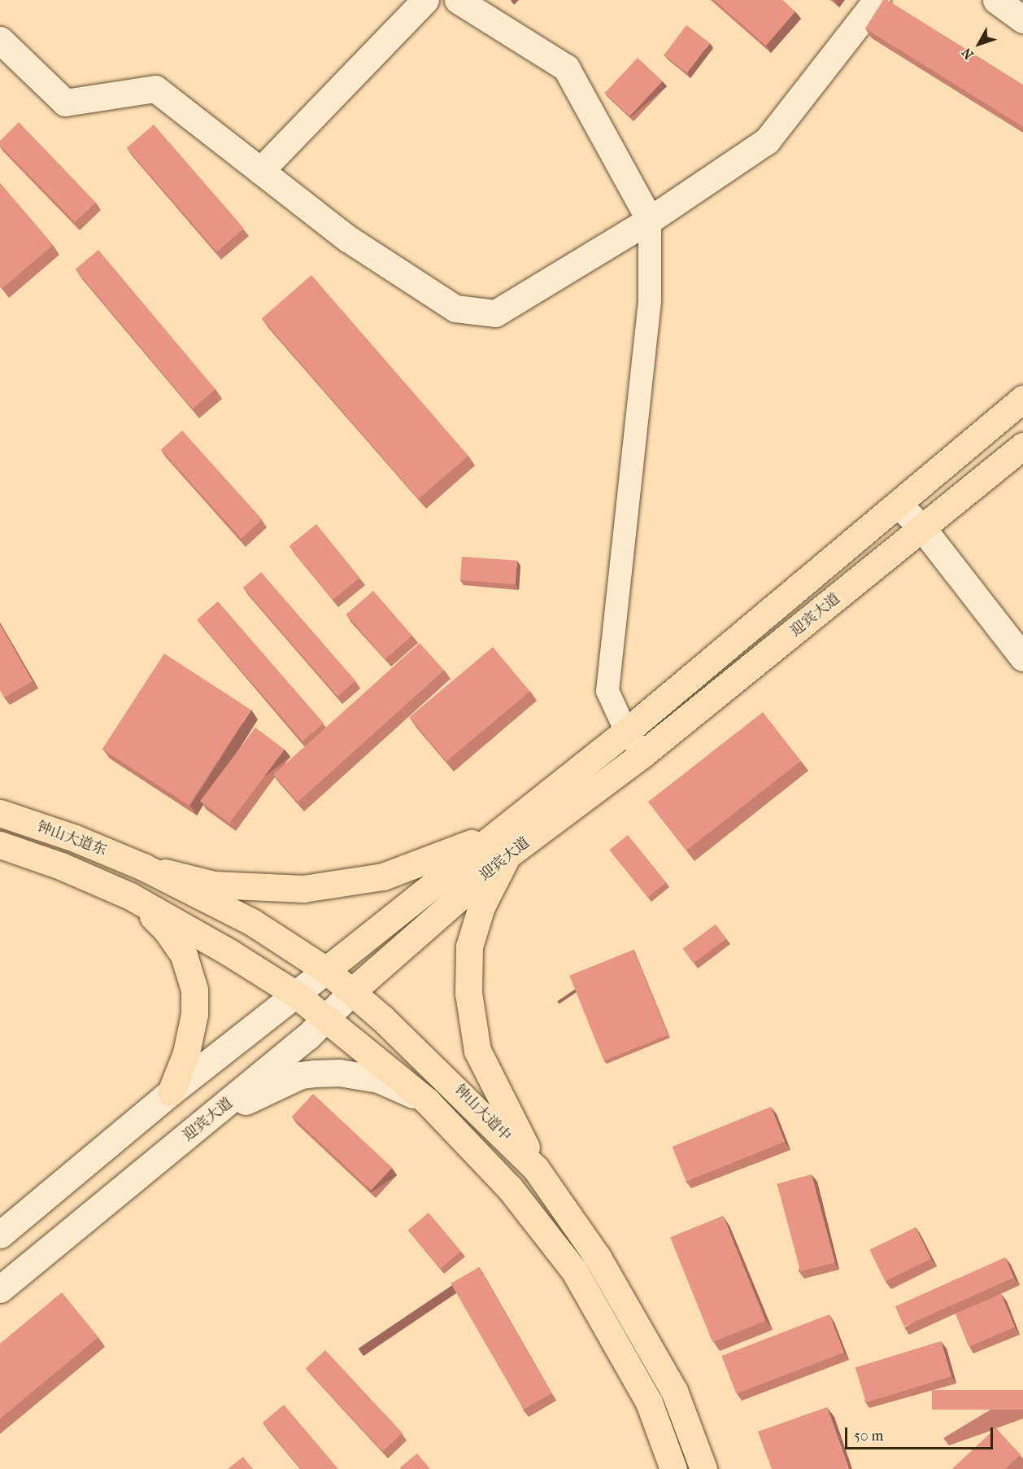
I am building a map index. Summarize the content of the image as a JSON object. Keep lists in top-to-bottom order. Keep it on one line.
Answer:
{"streets":{"main road":["迎宾大道","钟山大道东","钟山大道中"]},"crossings":[["迎宾大道","钟山大道中"],["钟山大道东","钟山大道中"]],"scale_bar":"50 m","north":"bottom left"}
